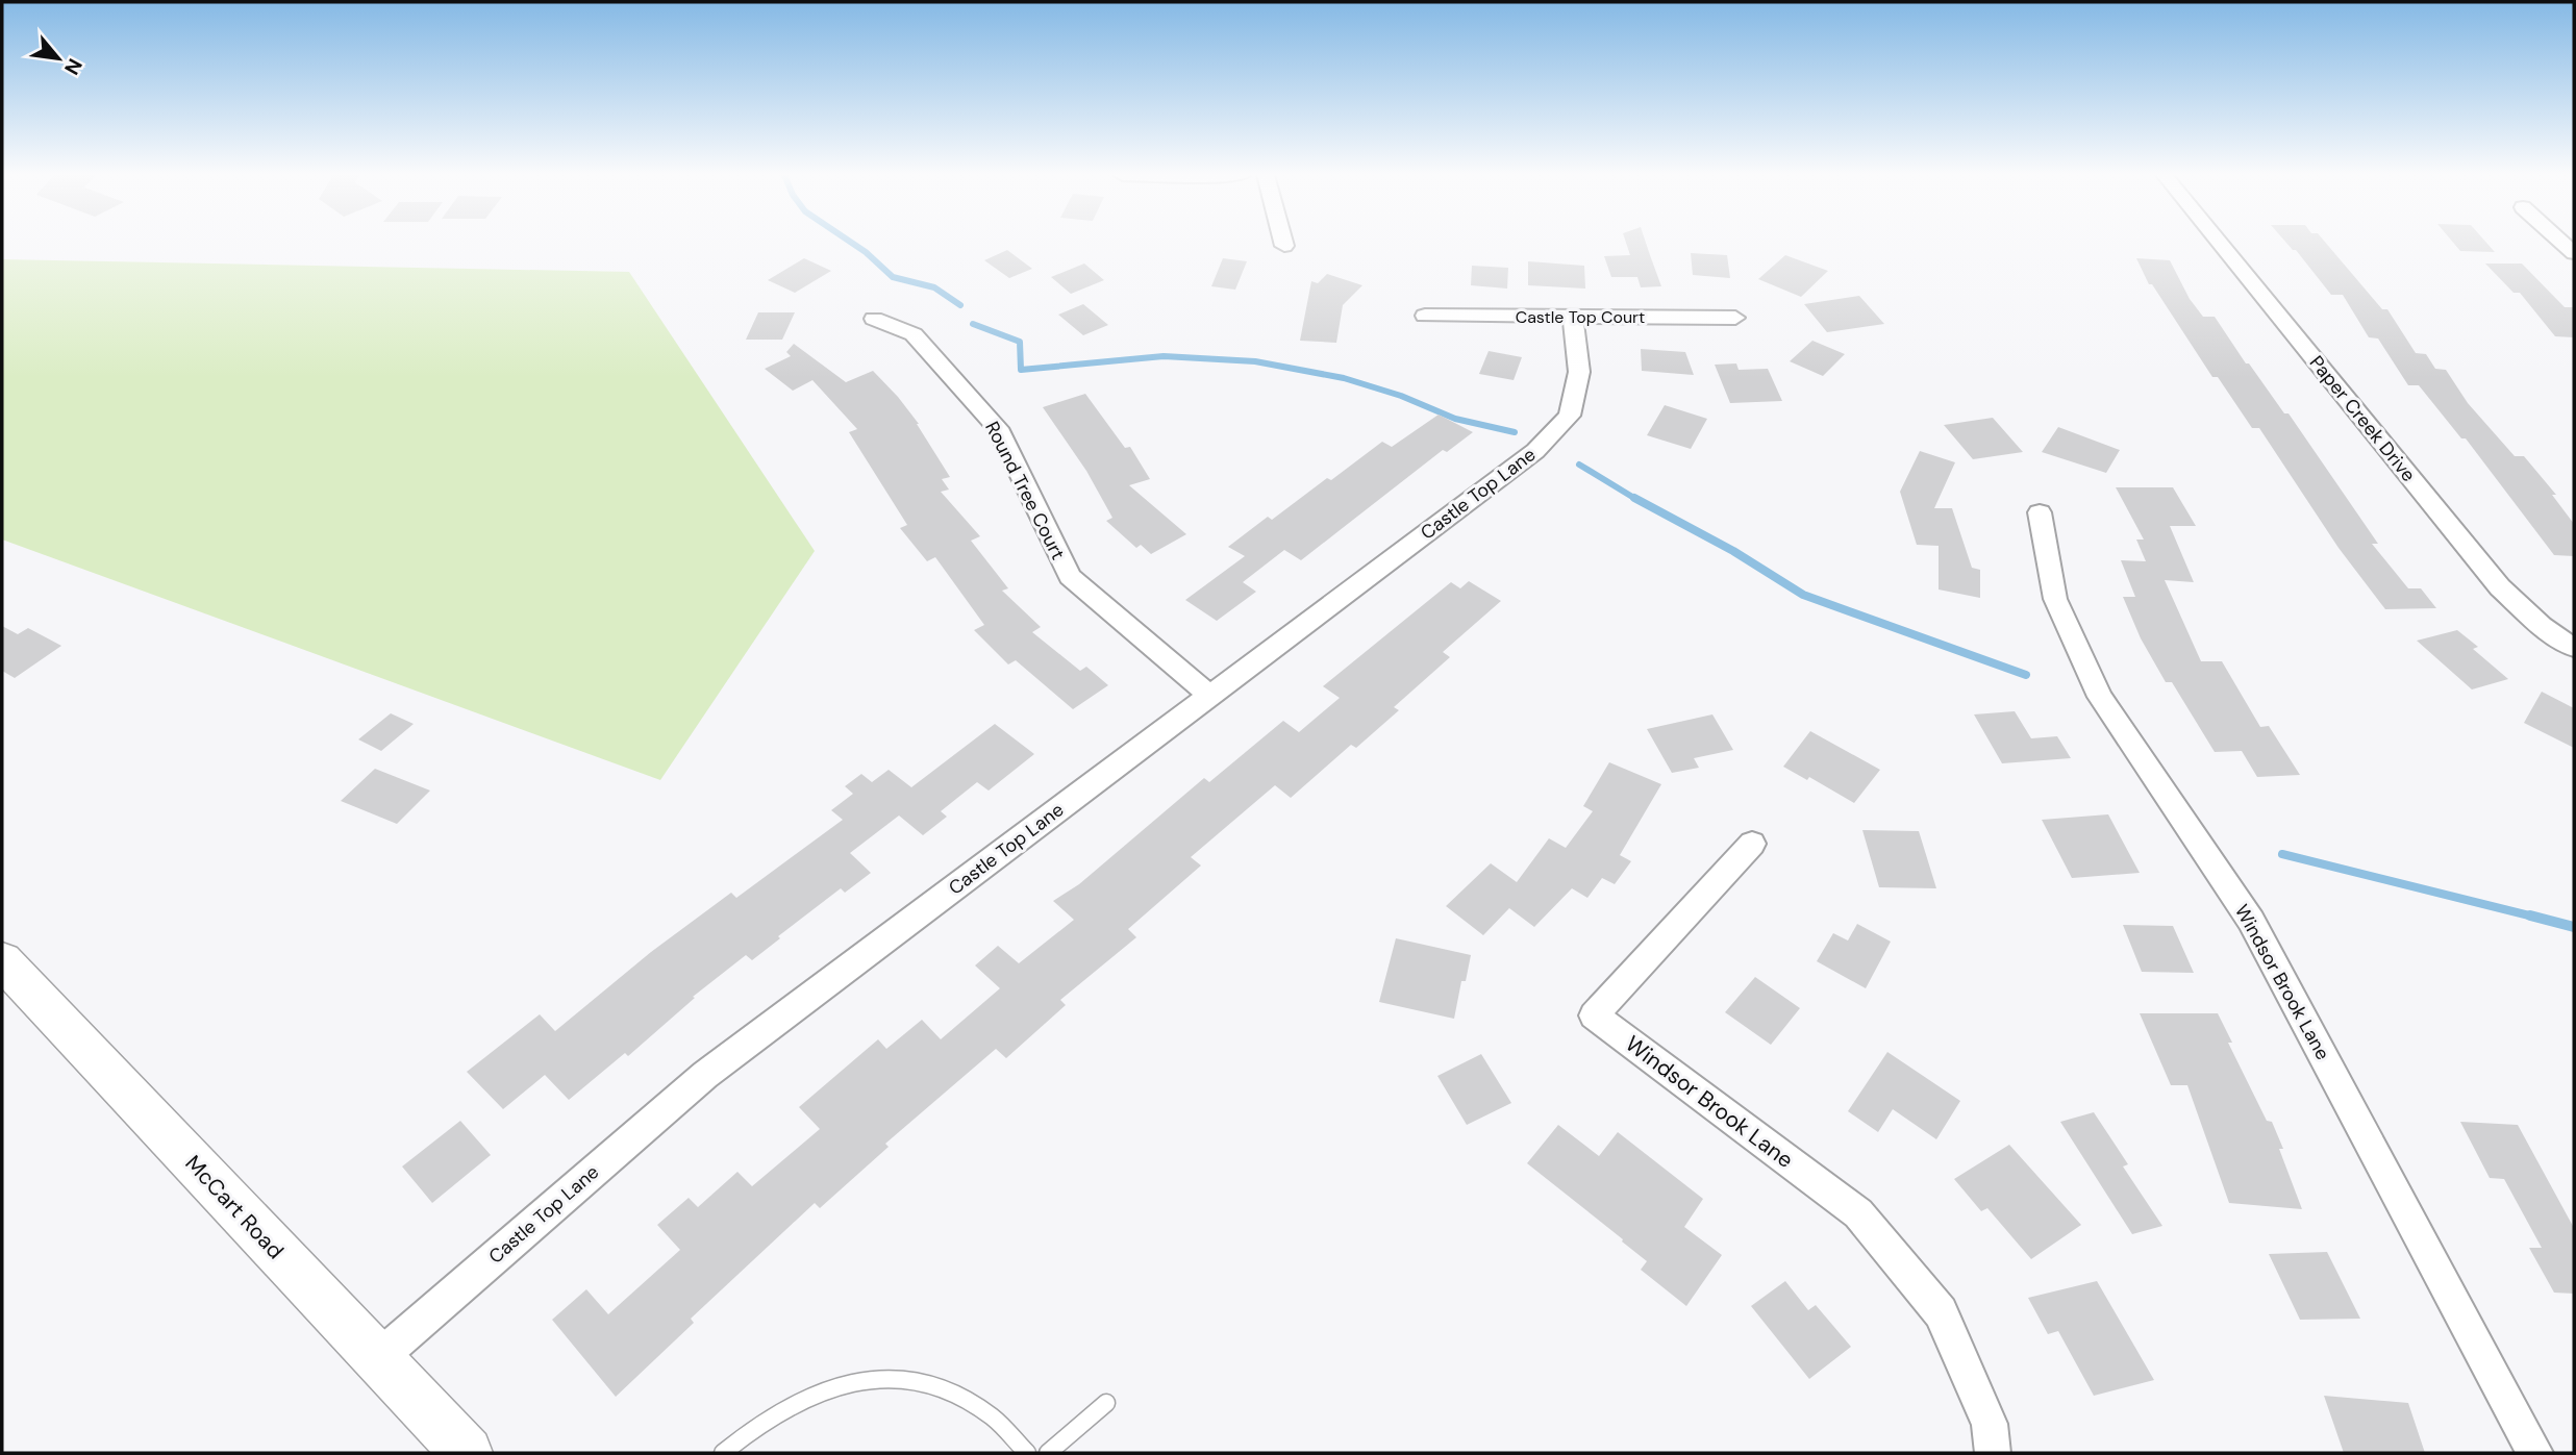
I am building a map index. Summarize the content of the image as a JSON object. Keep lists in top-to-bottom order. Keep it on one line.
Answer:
{"streets":{"street":["Castle Top Court","Paper Creek Drive","Round Tree Court","Castle Top Lane","Windsor Brook Lane","McCart Road"]},"crossings":[["Castle Top Court","Castle Top Lane"],["Round Tree Court","Castle Top Lane"],["Castle Top Lane","McCart Road"]],"north":"bottom right"}
